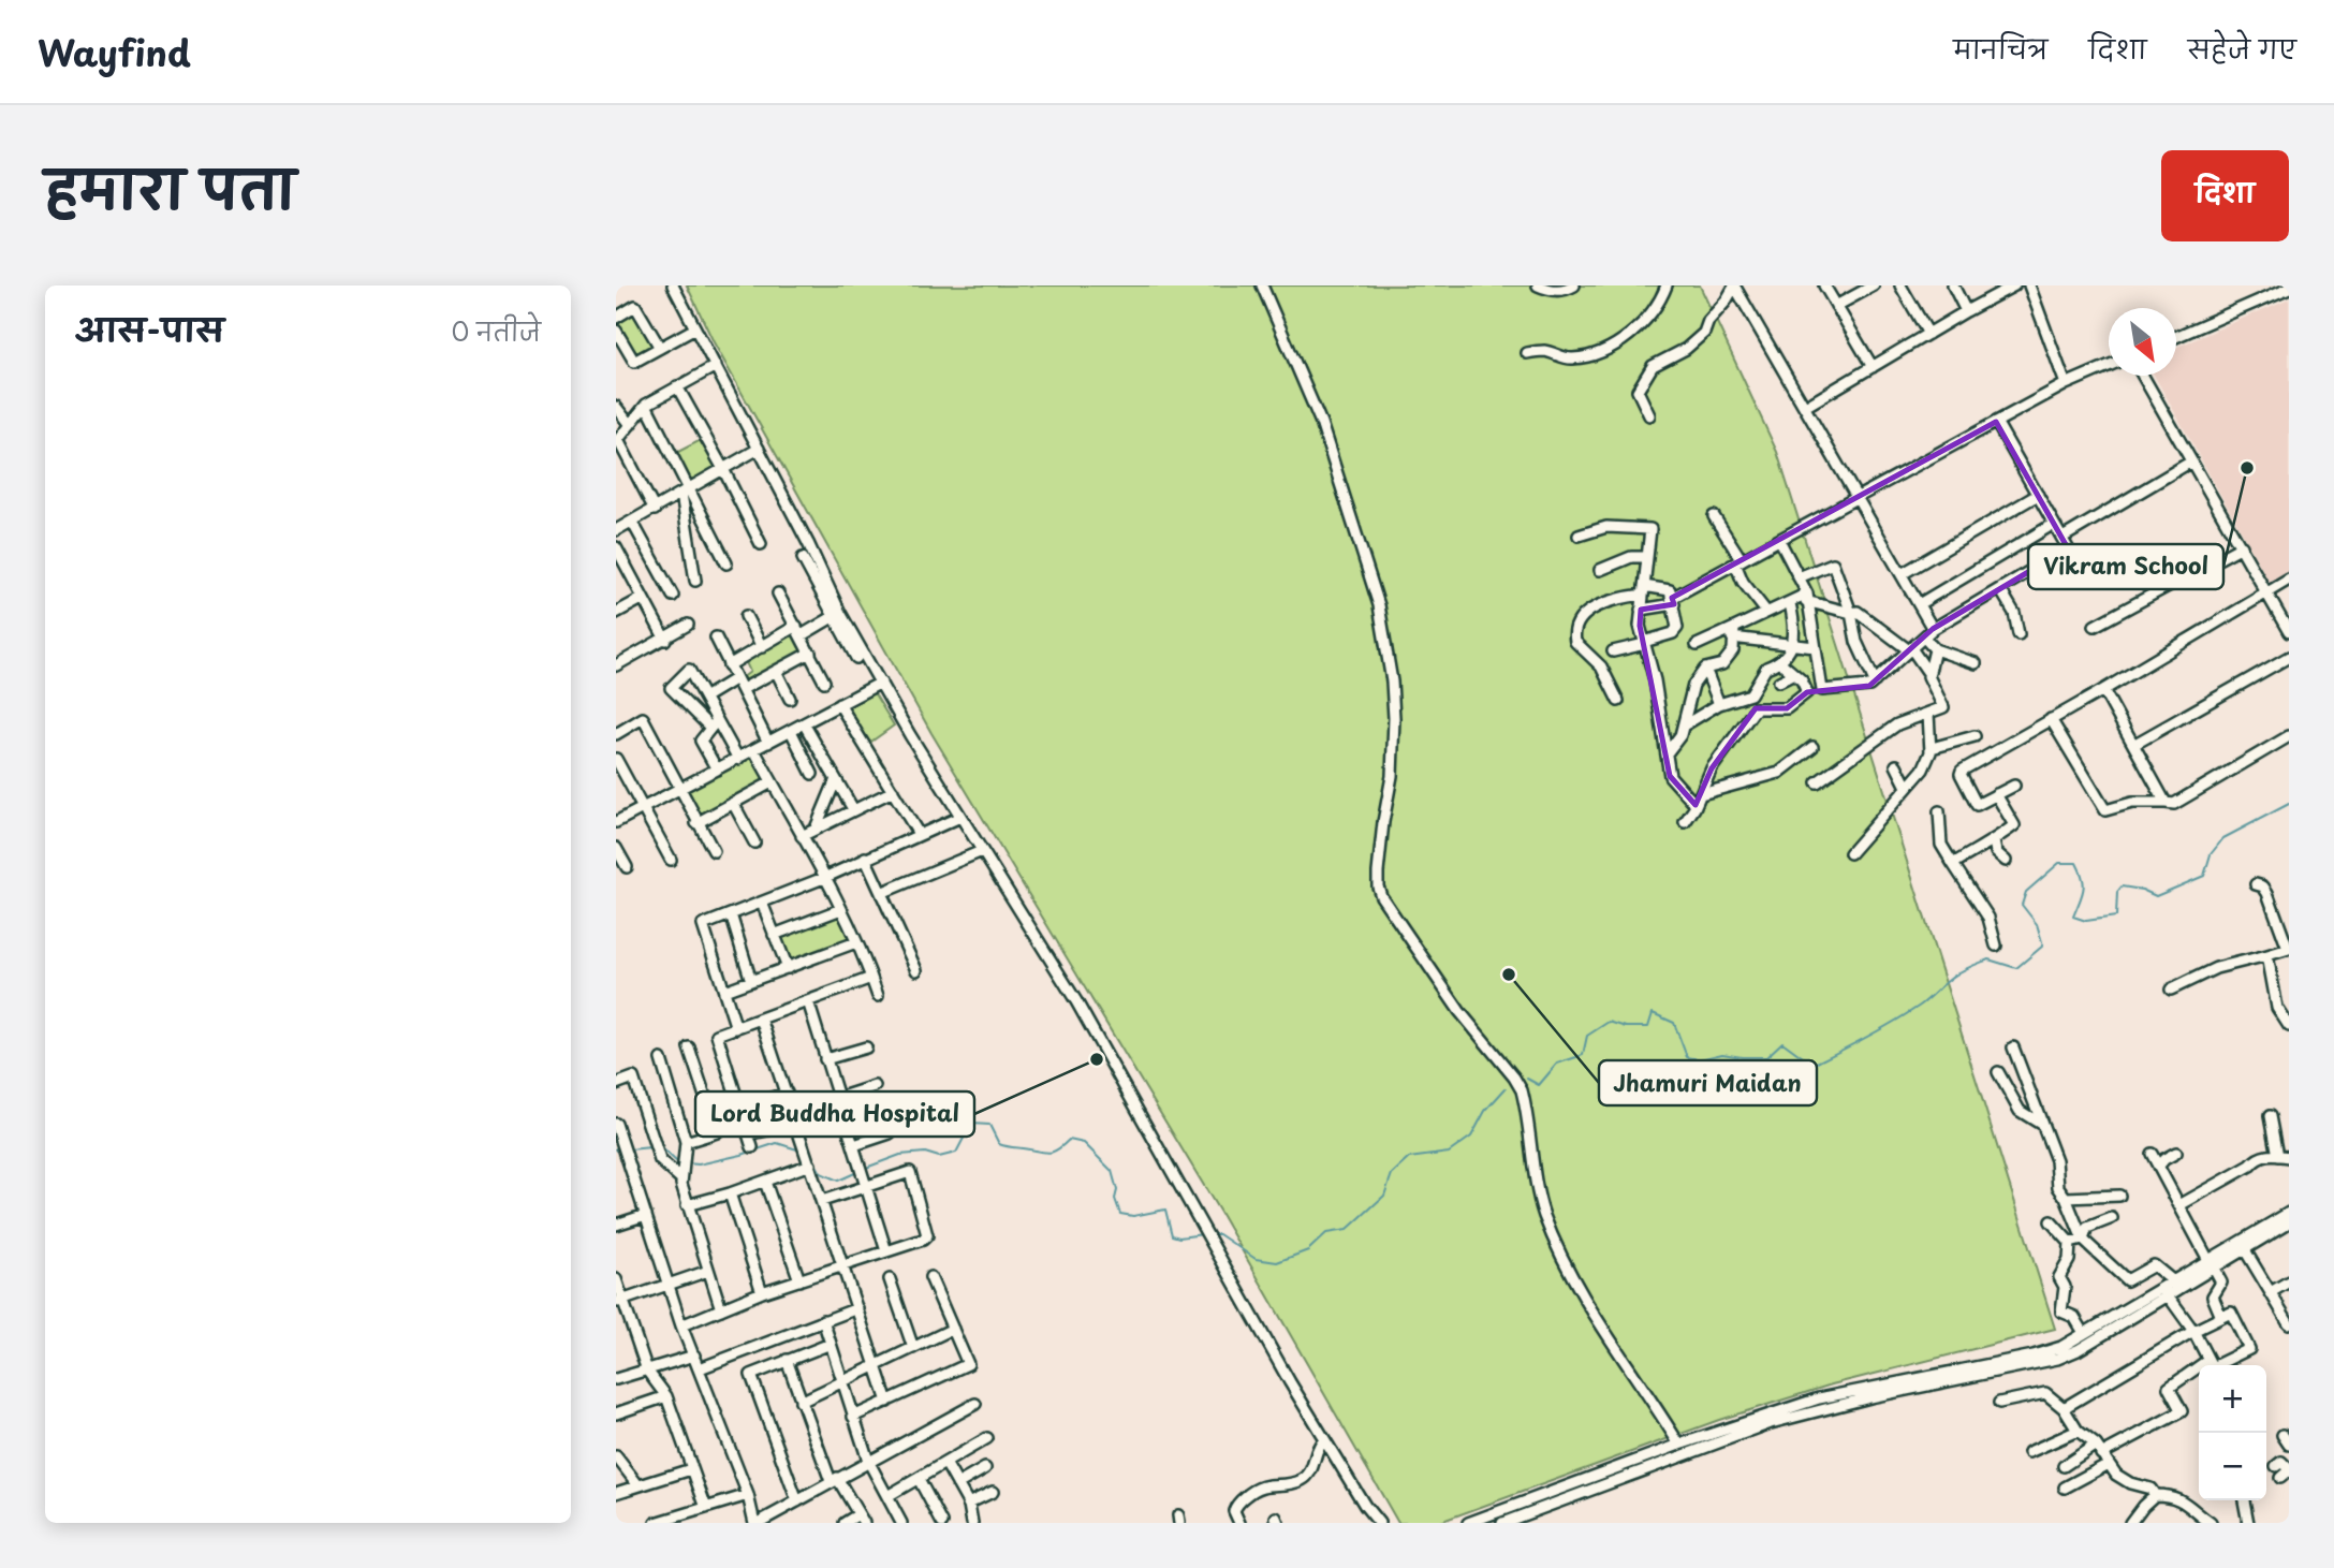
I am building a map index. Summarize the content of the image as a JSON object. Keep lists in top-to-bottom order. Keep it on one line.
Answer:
{"places":["Vikram School","Jhamuri Maidan","Lord Buddha Hospital"],"north":"bottom right","page":{"header":"Wayfind","nav":["मानचित्र","दिशा","सहेजे गए"],"title":"हमारा पता","buttons":"दिशा","heading":["आस-पास","0 नतीजे"],"map_buttons":["+","−"]}}
